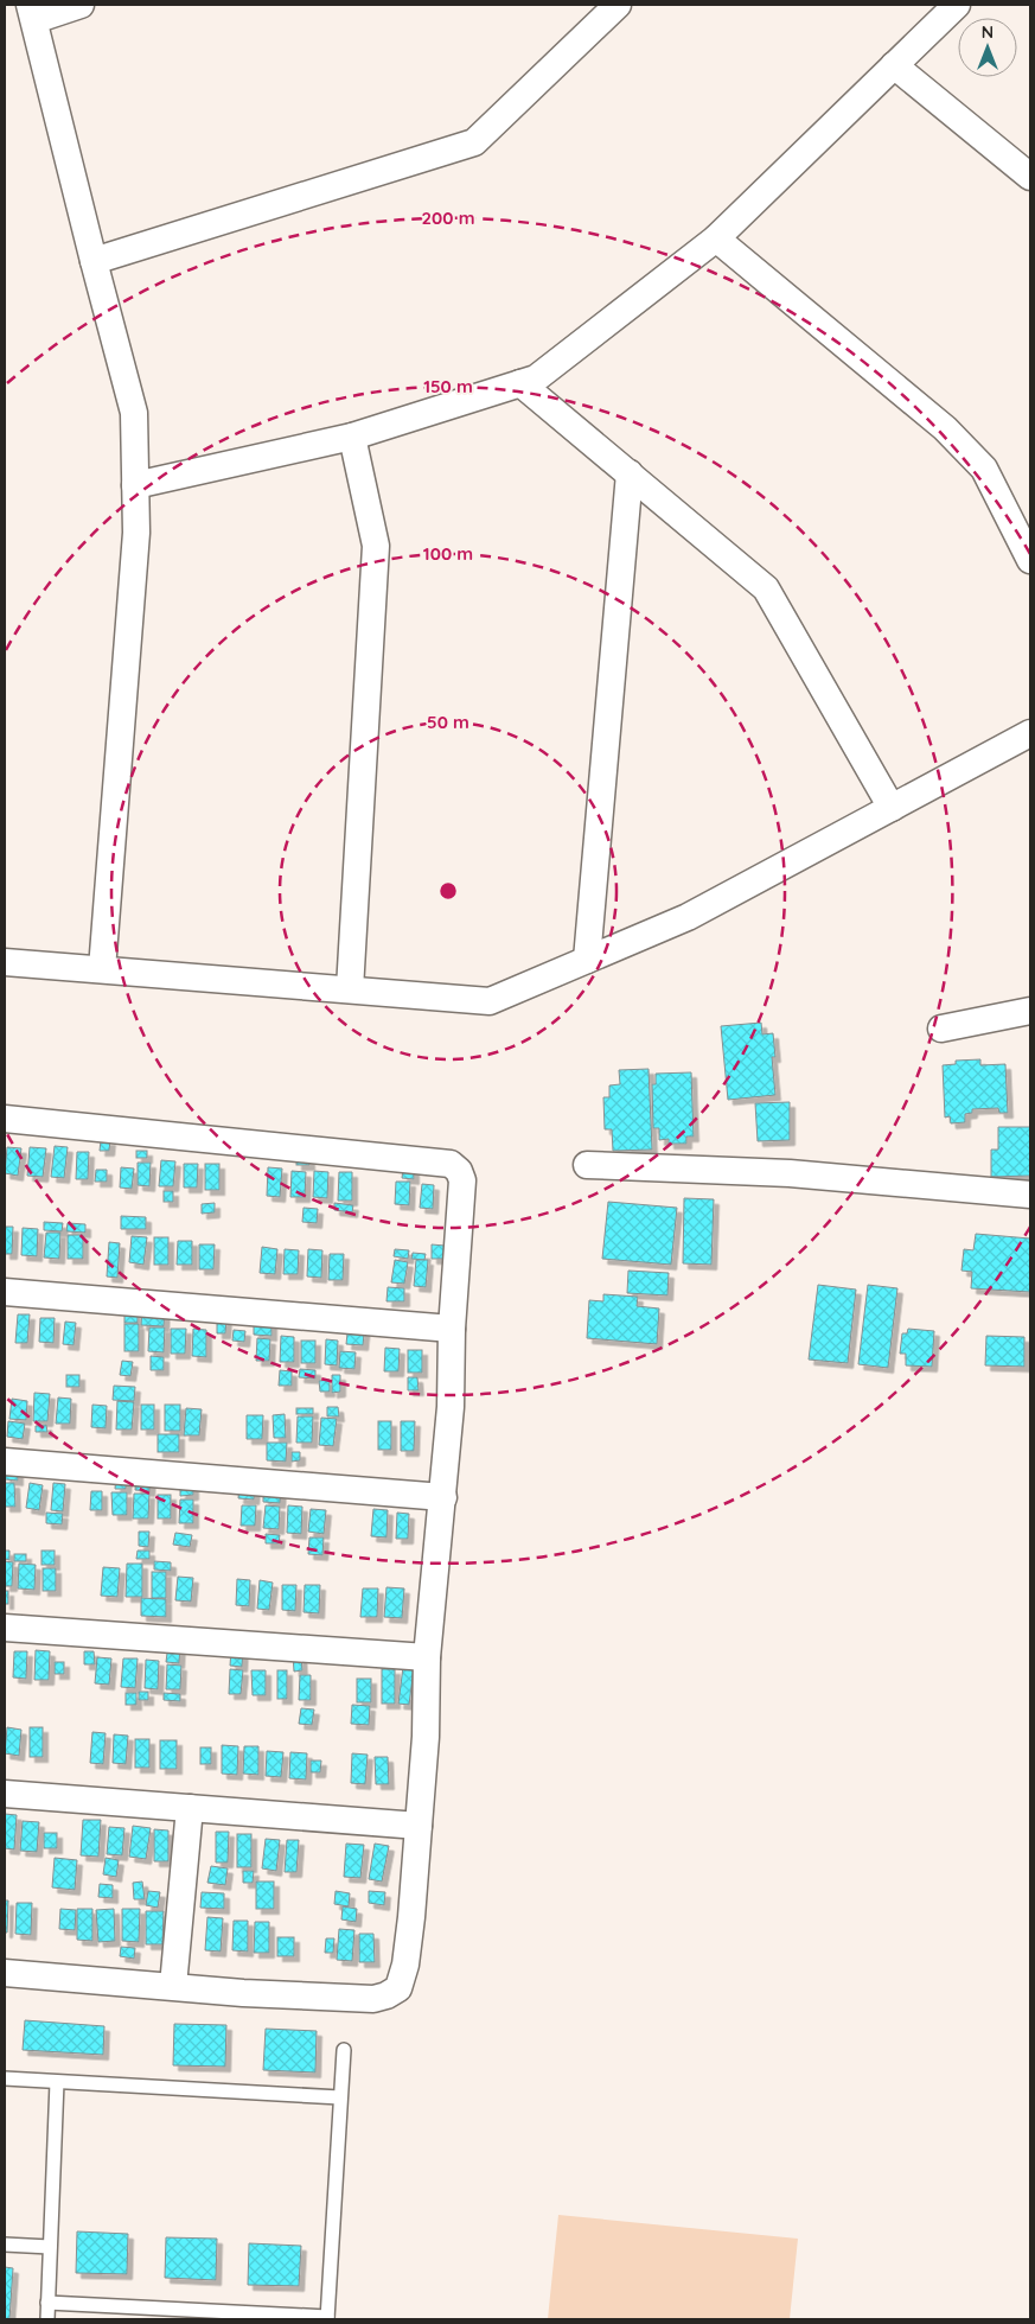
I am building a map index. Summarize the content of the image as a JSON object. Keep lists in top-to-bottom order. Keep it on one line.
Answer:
{"north":"top","rings":["200 m","150 m","100 m","50 m"]}
